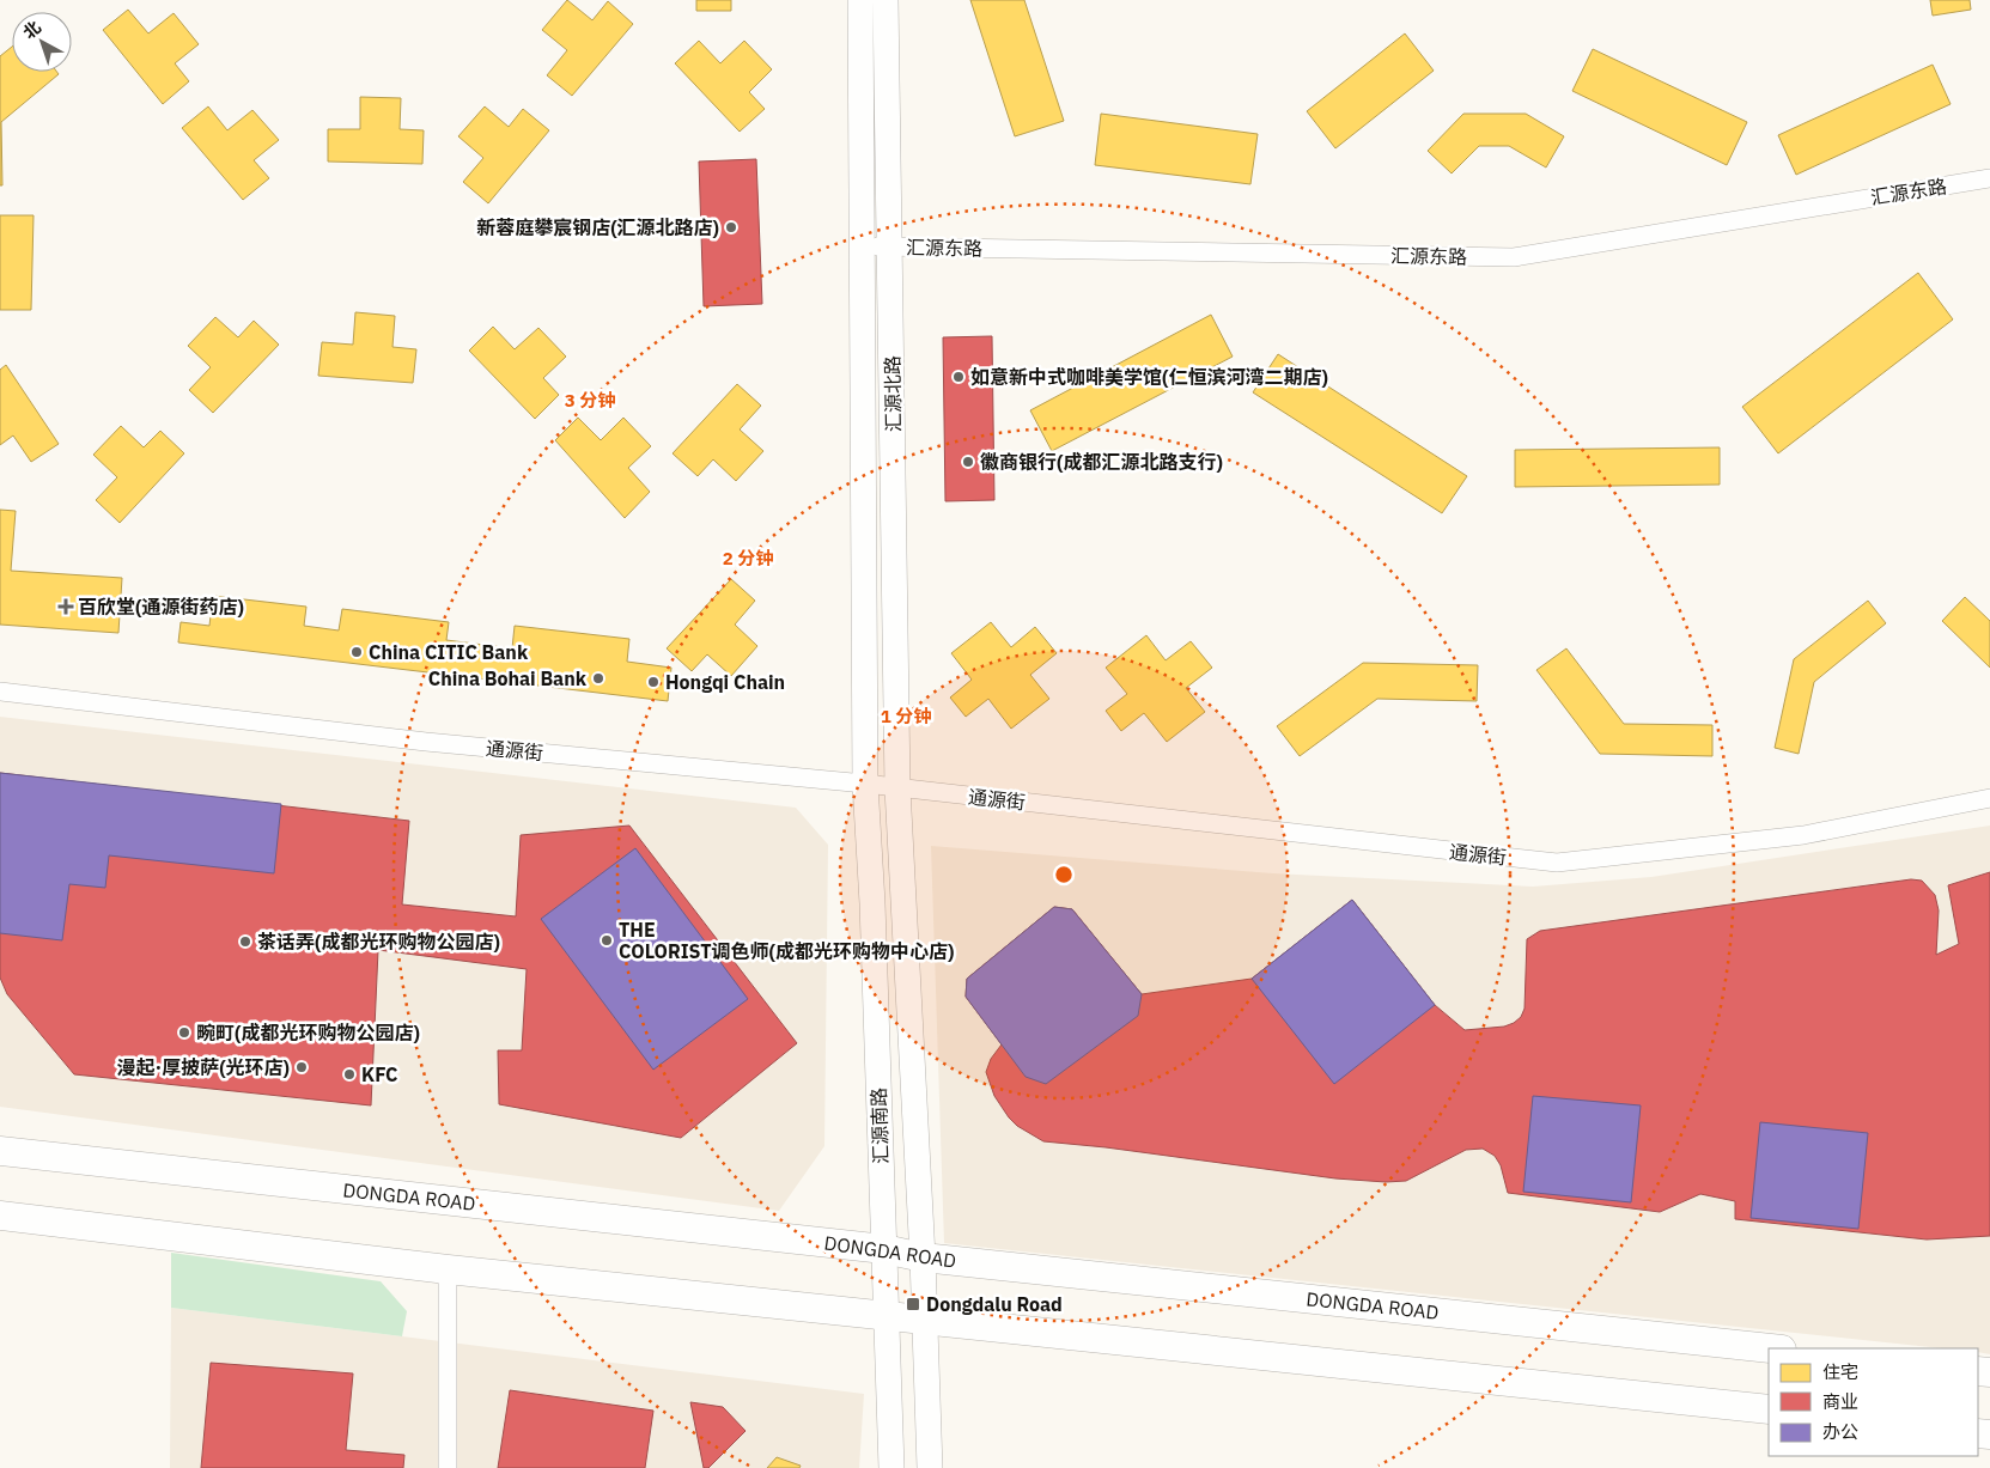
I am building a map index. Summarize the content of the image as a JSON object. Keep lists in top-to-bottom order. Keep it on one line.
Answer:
{"streets":{"main road":["DONGDA ROAD"],"street":["汇源东路","汇源北路","通源街","汇源南路"]},"crossings":[["汇源东路","汇源北路"],["汇源北路","通源街"],["汇源北路","汇源南路"],["通源街","汇源南路"],["汇源南路","DONGDA ROAD"]],"places":{"other":["新蓉庭攀宸钢店(汇源北路店)","如意新中式咖啡美学馆(仁恒滨河湾二期店)","徽商银行(成都汇源北路支行)","China CITIC Bank","China Bohai Bank","Hongqi Chain","THE COLORIST调色师(成都光环购物中心店)","茶话弄(成都光环购物公园店)","畹町(成都光环购物公园店)","漫起·厚披萨(光环店)","KFC"],"health":["百欣堂(通源街药店)"],"transit":["Dongdalu Road"]},"legend":["住宅","商业","办公"],"north":"top left","rings":["3 分钟","2 分钟","1 分钟"]}
